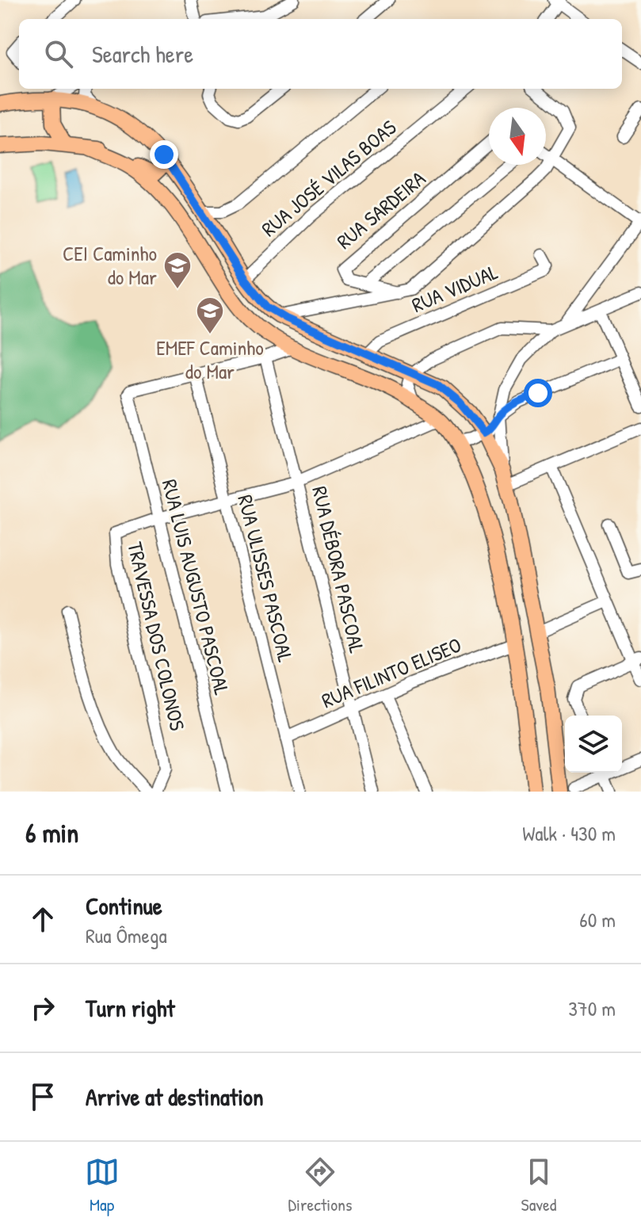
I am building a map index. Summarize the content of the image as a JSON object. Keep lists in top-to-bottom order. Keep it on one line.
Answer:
{"streets":{"street":["RUA JOSÉ VILAS BOAS","RUA SARDEIRA","RUA VIDUAL","RUA DÉBORA PASCOAL","RUA ULISSES PASCOAL","RUA LUIS AUGUSTO PASCOAL","TRAVESSA DOS COLONOS","RUA FILINTO ELISEO"]},"crossings":[["RUA DÉBORA PASCOAL","RUA FILINTO ELISEO"],["RUA ULISSES PASCOAL","RUA LUIS AUGUSTO PASCOAL"],["RUA ULISSES PASCOAL","RUA FILINTO ELISEO"],["RUA LUIS AUGUSTO PASCOAL","TRAVESSA DOS COLONOS"]],"places":{"school or university":["CEI Caminho do Mar","EMEF Caminho do Mar"]},"north":"bottom","page":{"search":"Search here","heading":["6 min","Walk · 430 m"],"list":[["Continue","Rua Ômega","60 m"],["Turn right","370 m"],"Arrive at destination"],"nav":["Map","Directions","Saved"]}}
